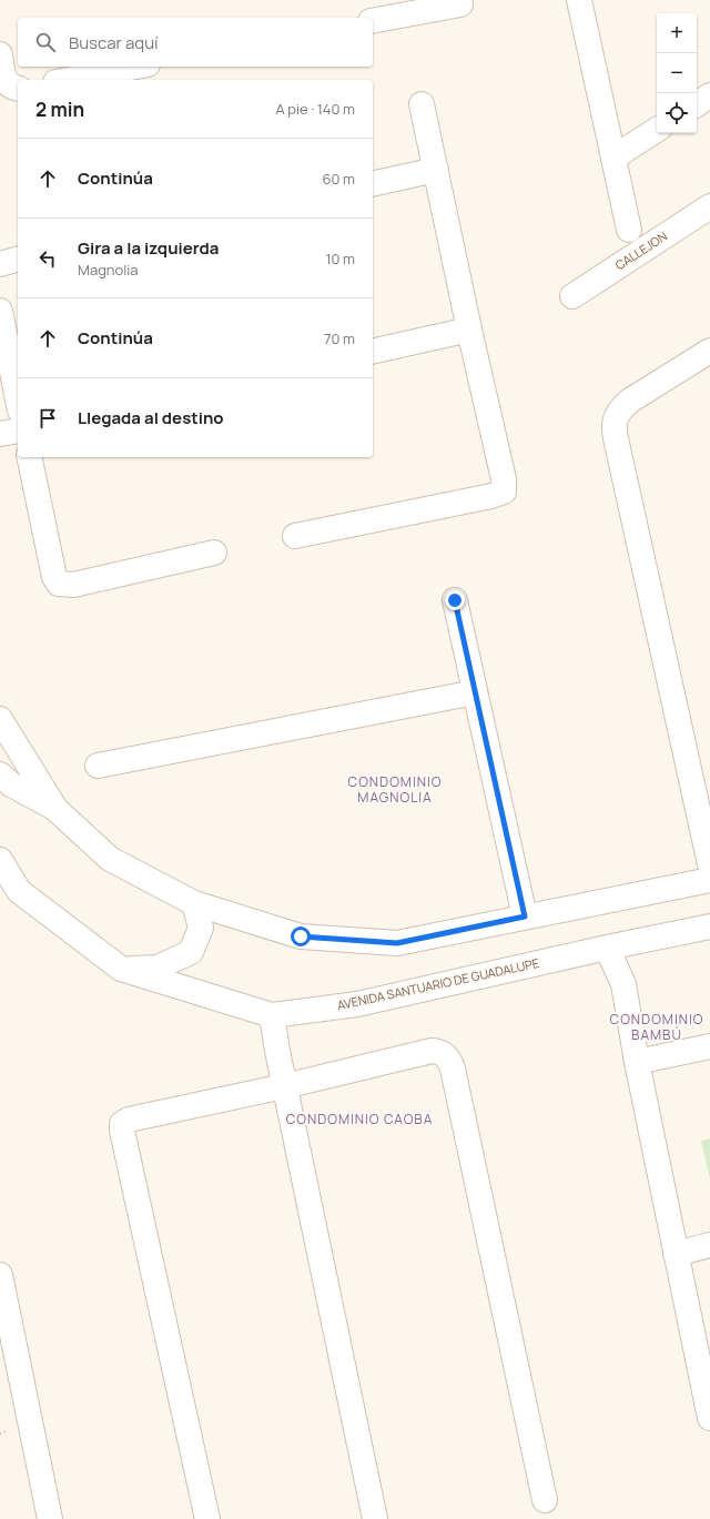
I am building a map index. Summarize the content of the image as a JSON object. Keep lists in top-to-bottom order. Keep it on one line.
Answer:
{"streets":{"street":["CALLEJON","AVENIDA SANTUARIO DE GUADALUPE"]},"districts":["CONDOMINIO MAGNOLIA","CONDOMINIO BAMBÚ","CONDOMINIO CAOBA"],"page":{"map_buttons":["+","−"],"search":"Buscar aquí","heading":["2 min","A pie · 140 m"],"list":[["Continúa","60 m"],["Gira a la izquierda","Magnolia","10 m"],["Continúa","70 m"],"Llegada al destino"]}}
